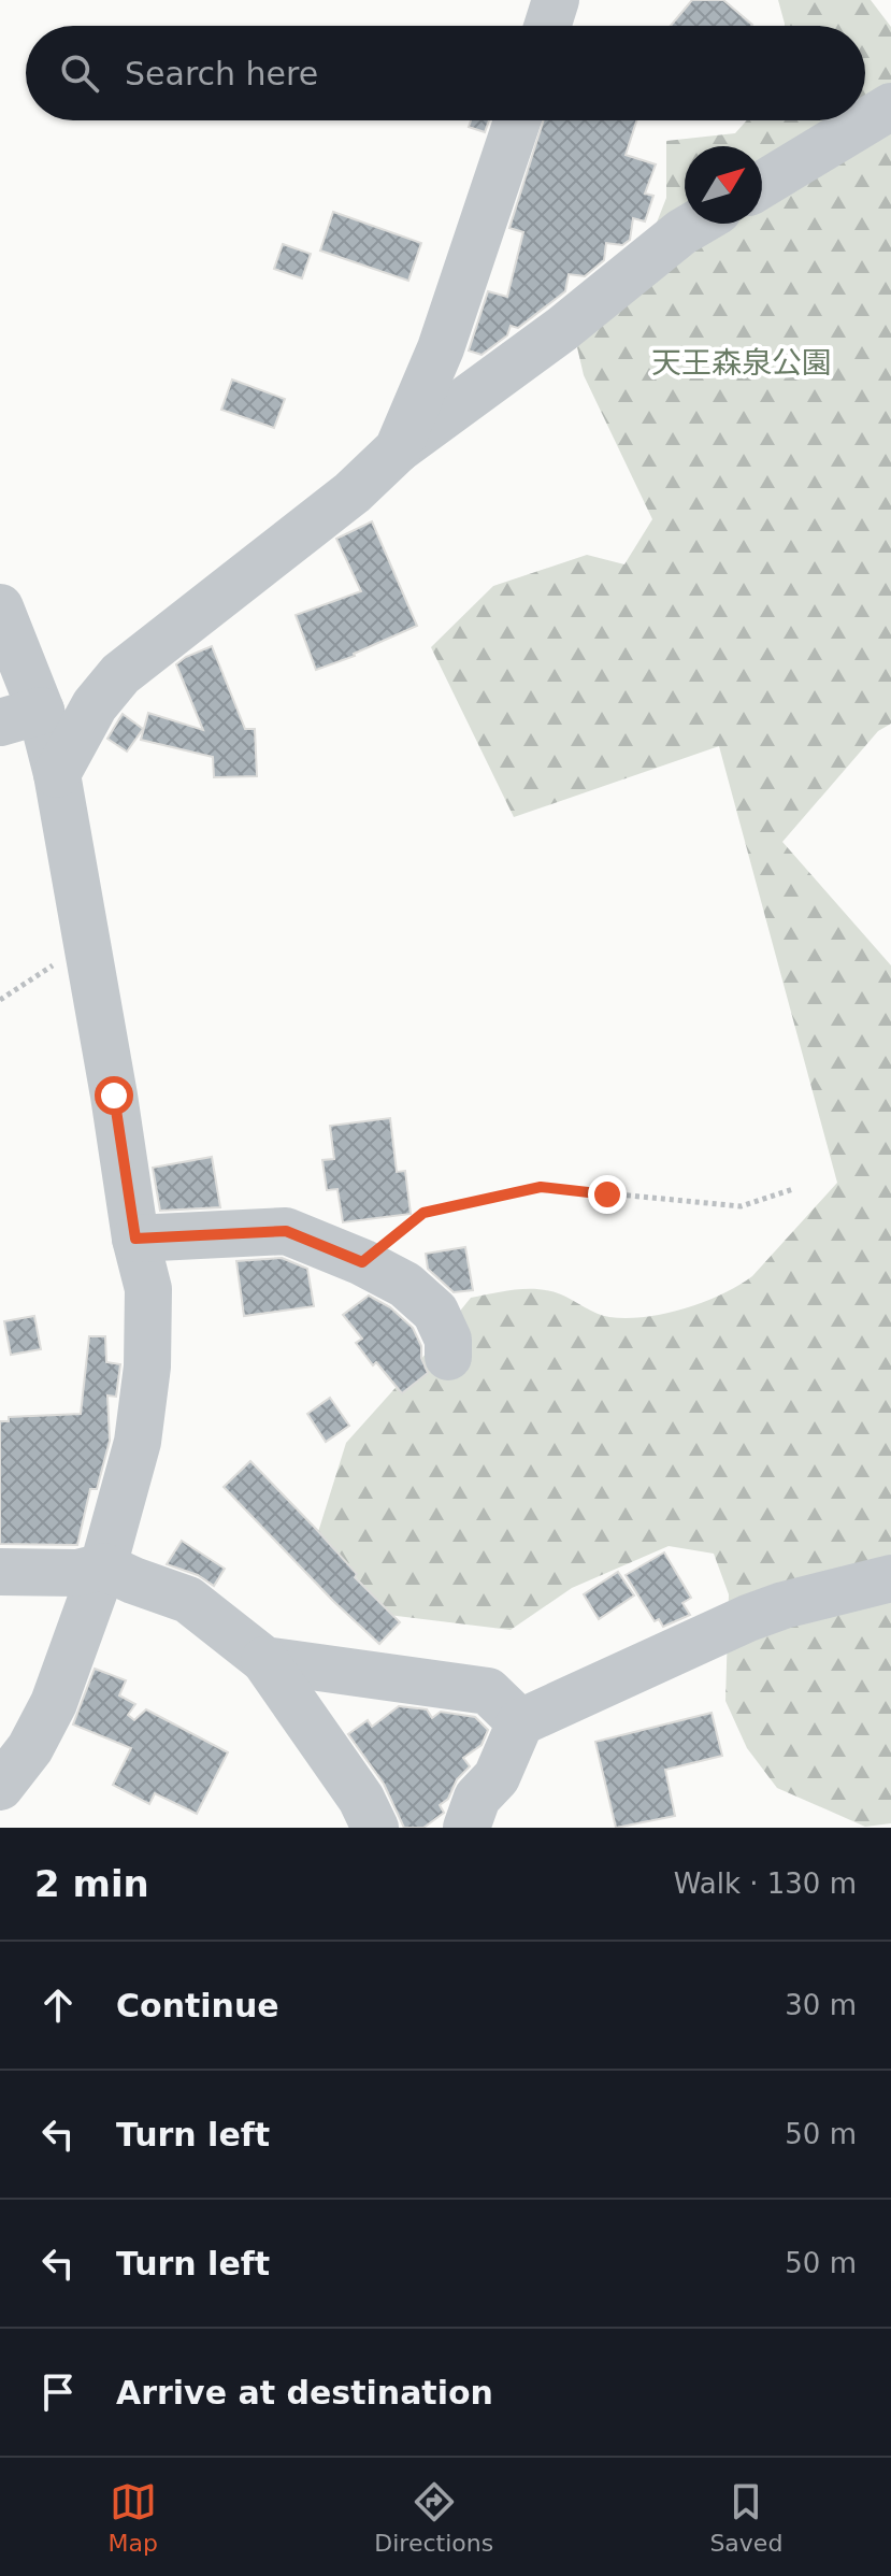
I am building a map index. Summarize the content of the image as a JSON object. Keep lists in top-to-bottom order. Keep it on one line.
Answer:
{"parks":["天王森泉公園"],"north":"top right","page":{"search":"Search here","heading":["2 min","Walk · 130 m"],"list":[["Continue","30 m"],["Turn left","50 m"],["Turn left","50 m"],"Arrive at destination"],"nav":["Map","Directions","Saved"]}}
